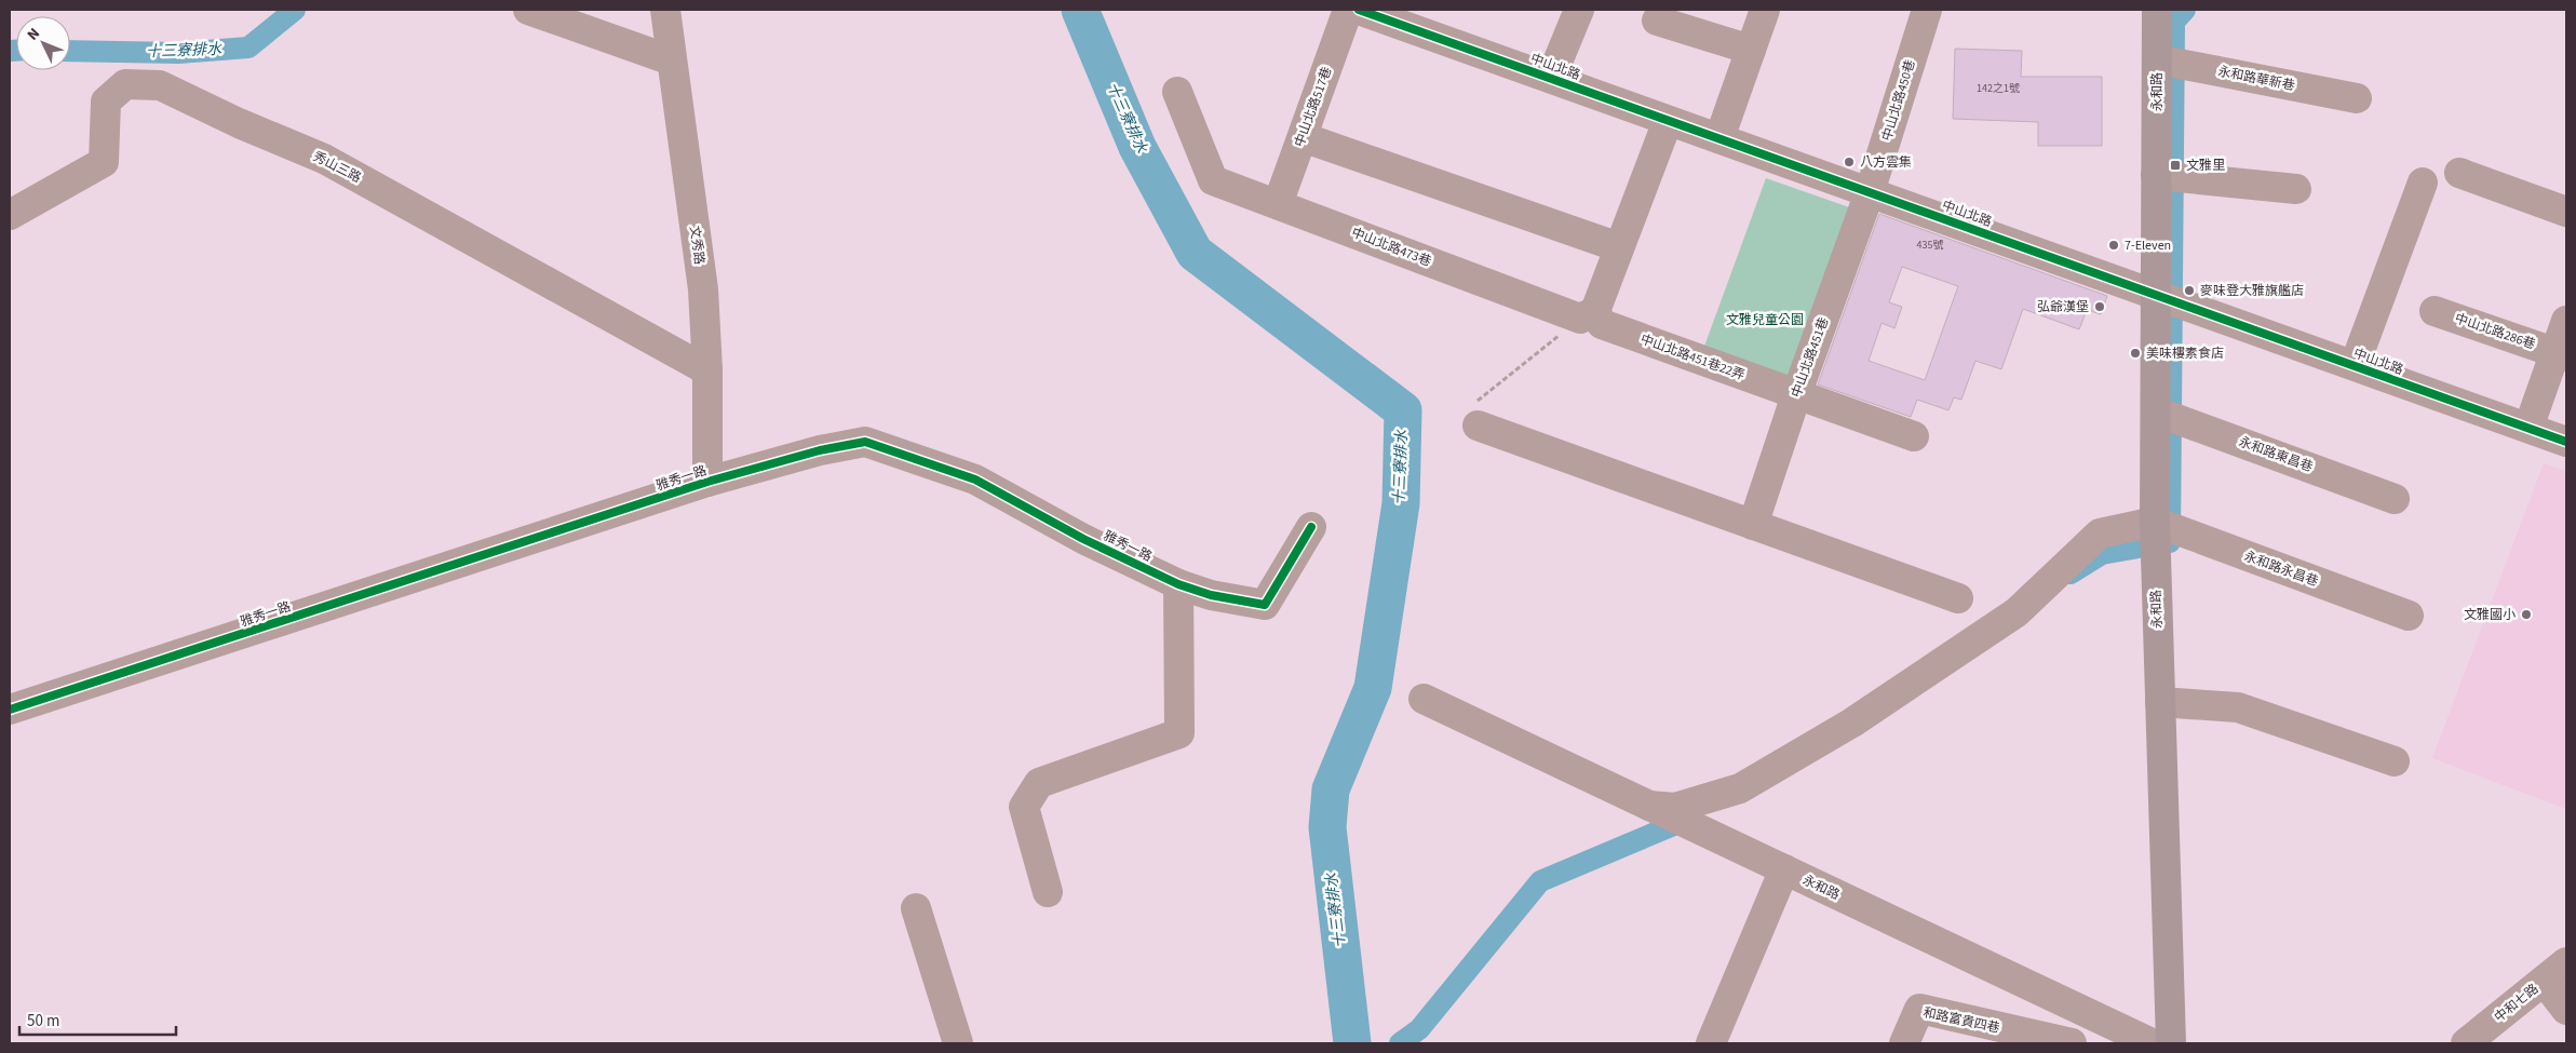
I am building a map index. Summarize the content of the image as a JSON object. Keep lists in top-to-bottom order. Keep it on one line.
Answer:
{"streets":{"main road":["永和路"],"street":["中山北路","永和路華新巷","中山北路450巷","中山北路517巷","秀山三路","文秀路","中山北路473巷","中山北路286巷","中山北路451巷22弄","中山北路451巷","永和路東昌巷","雅秀一路","永和路永昌巷","中和七路","和路富貴四巷"]},"crossings":[["中山北路","永和路"],["中山北路","中山北路450巷"],["中山北路","中山北路451巷"],["永和路華新巷","永和路"],["永和路","永和路東昌巷"],["永和路","永和路永昌巷"],["中山北路450巷","中山北路451巷"],["中山北路517巷","中山北路473巷"],["秀山三路","文秀路"],["文秀路","雅秀一路"],["中山北路473巷","中山北路451巷22弄"],["中山北路451巷22弄","中山北路451巷"]],"water":["十三寮排水"],"parks":["文雅兒童公園"],"places":{"other":["八方雲集","7-Eleven","麥味登大雅旗艦店","弘爺漢堡","美味樓素食店","文雅國小"],"transit":["文雅里"]},"house_numbers":["142之1號","435號"],"scale_bar":"50 m","north":"top left"}
